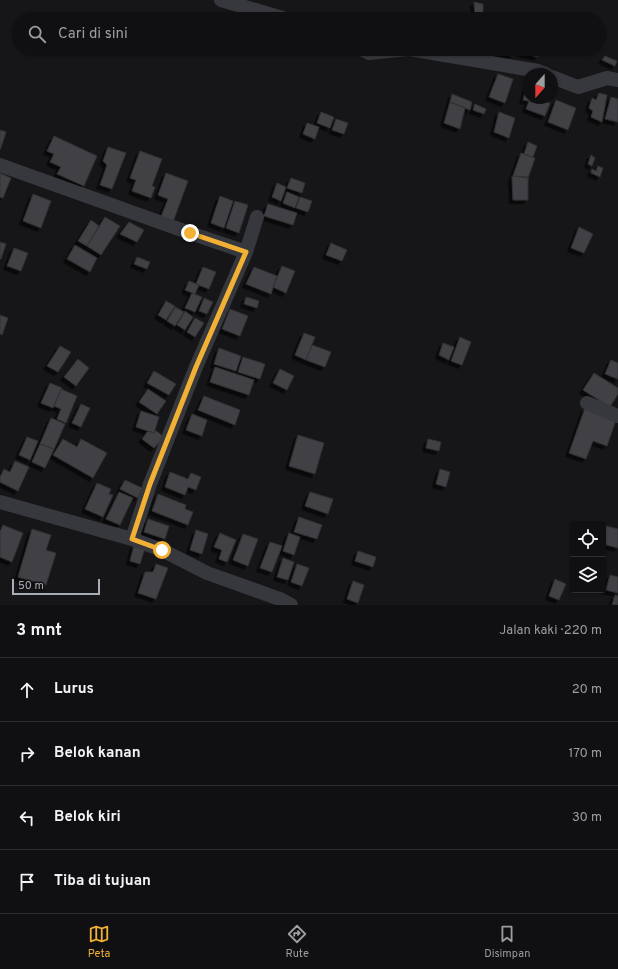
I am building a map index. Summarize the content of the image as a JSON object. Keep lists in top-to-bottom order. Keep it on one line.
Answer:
{"scale_bar":"50 m","north":"bottom","page":{"search":"Cari di sini","scale":"50 m","heading":["3 mnt","Jalan kaki · 220 m"],"list":[["Lurus","20 m"],["Belok kanan","170 m"],["Belok kiri","30 m"],"Tiba di tujuan"],"nav":["Peta","Rute","Disimpan"]}}
